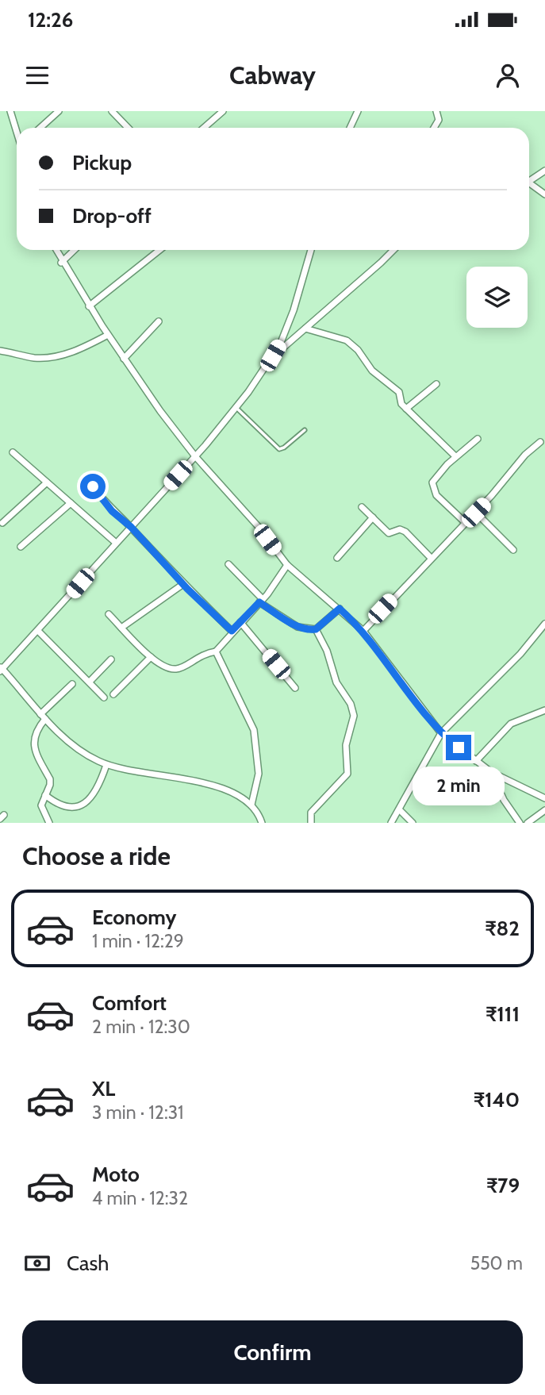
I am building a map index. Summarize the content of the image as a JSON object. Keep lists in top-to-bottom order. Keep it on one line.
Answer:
{"page":{"status":"12:26","header":"Cabway","banner":["Pickup","Drop-off"],"bubble":"2 min","heading":"Choose a ride","list":[{"name":"Economy","note":"1 min · 12:29","value":"₹82"},{"name":"Comfort","note":"2 min · 12:30","value":"₹111"},{"name":"XL","note":"3 min · 12:31","value":"₹140"},{"name":"Moto","note":"4 min · 12:32","value":"₹79"}],"pay":["Cash","550 m"],"buttons":"Confirm"}}
